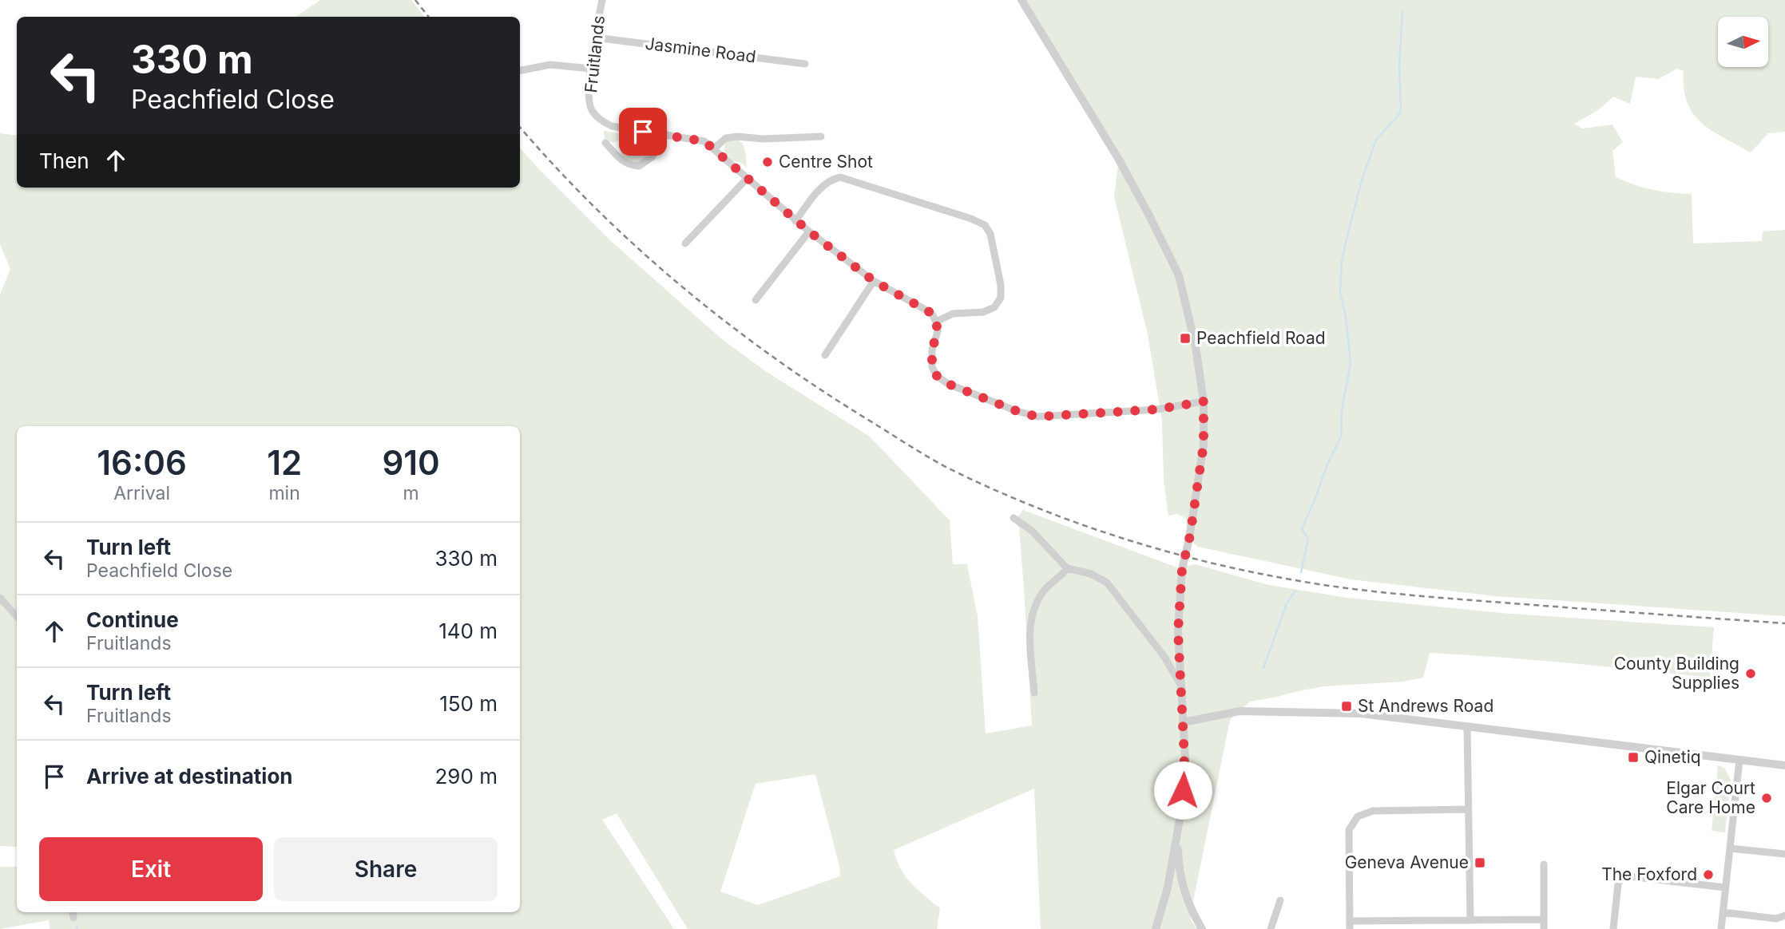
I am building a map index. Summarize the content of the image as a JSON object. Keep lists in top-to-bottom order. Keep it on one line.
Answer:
{"streets":{"street":["Jasmine Road","Fruitlands"]},"crossings":[["Jasmine Road","Fruitlands"]],"places":{"other":["Centre Shot","County Building Supplies","Elgar Court Care Home","The Foxford"],"transit":["Peachfield Road","St Andrews Road","Qinetiq","Geneva Avenue"]},"north":"right","page":{"turn":["330 m","Peachfield Close"],"then":"Then","eta":["16:06","Arrival","12","min","910","m"],"list":[{"name":"Turn left","note":"Peachfield Close","value":"330 m"},{"name":"Continue","note":"Fruitlands","value":"140 m"},{"name":"Turn left","note":"Fruitlands","value":"150 m"},{"name":"Arrive at destination","value":"290 m"}],"buttons":["Exit","Share"]}}
